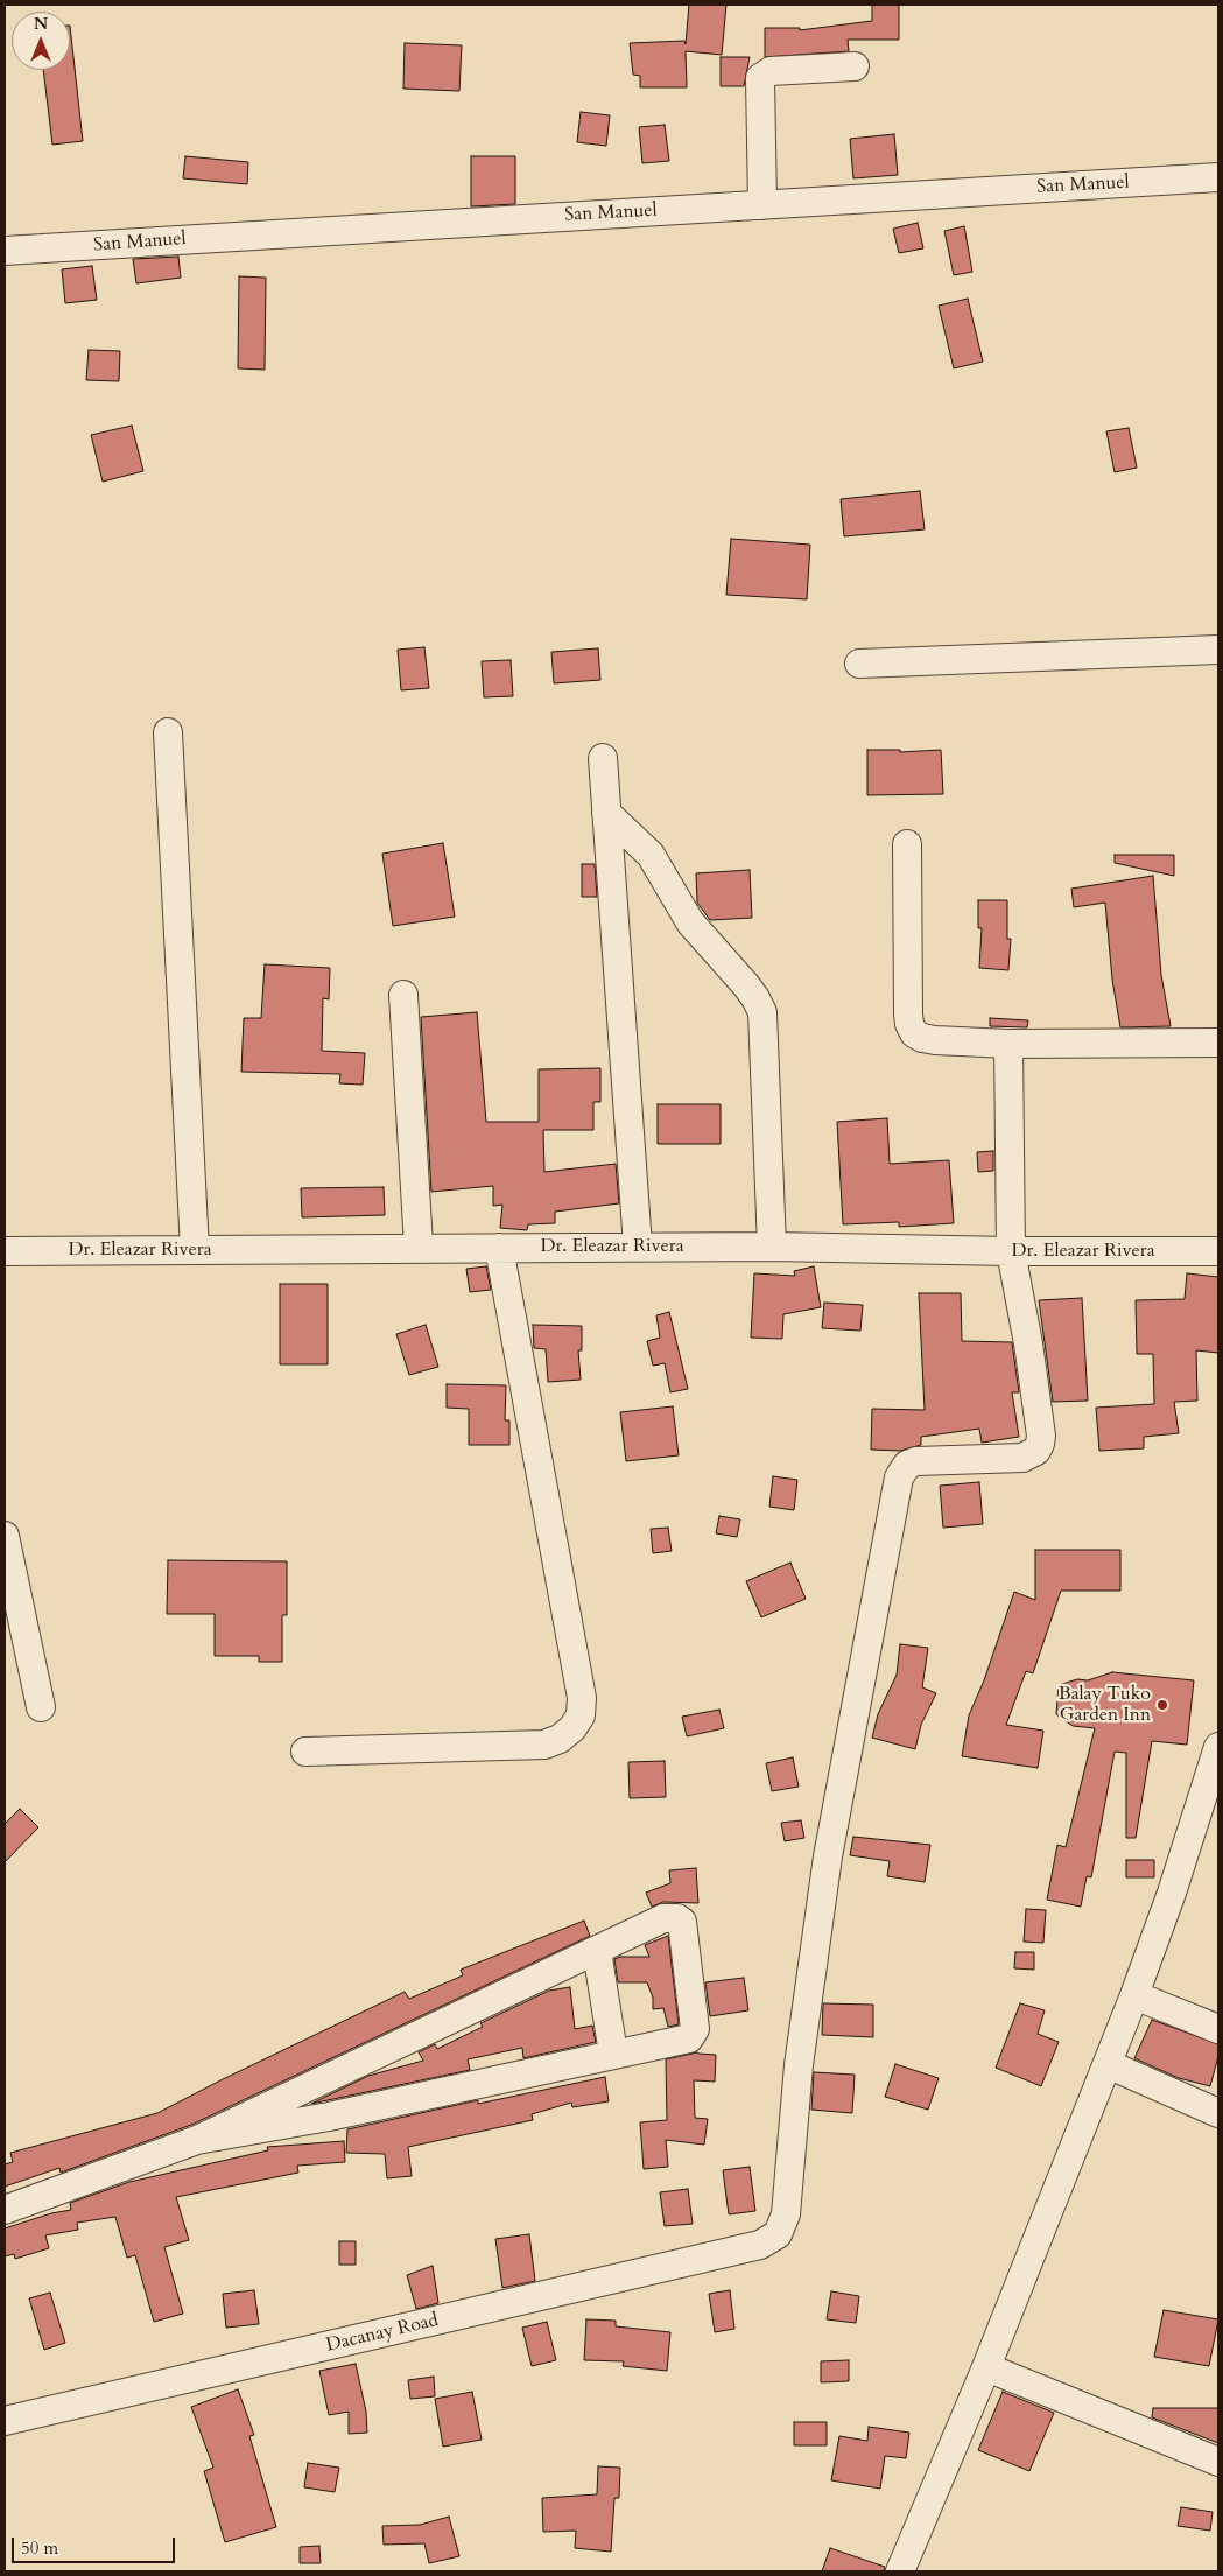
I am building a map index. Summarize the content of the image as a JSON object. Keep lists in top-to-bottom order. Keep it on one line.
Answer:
{"streets":{"street":["San Manuel","Dr. Eleazar Rivera","Dacanay Road"]},"crossings":[["Dr. Eleazar Rivera","Dacanay Road"]],"places":["Balay Tuko Garden Inn"],"scale_bar":"50 m","north":"top"}
